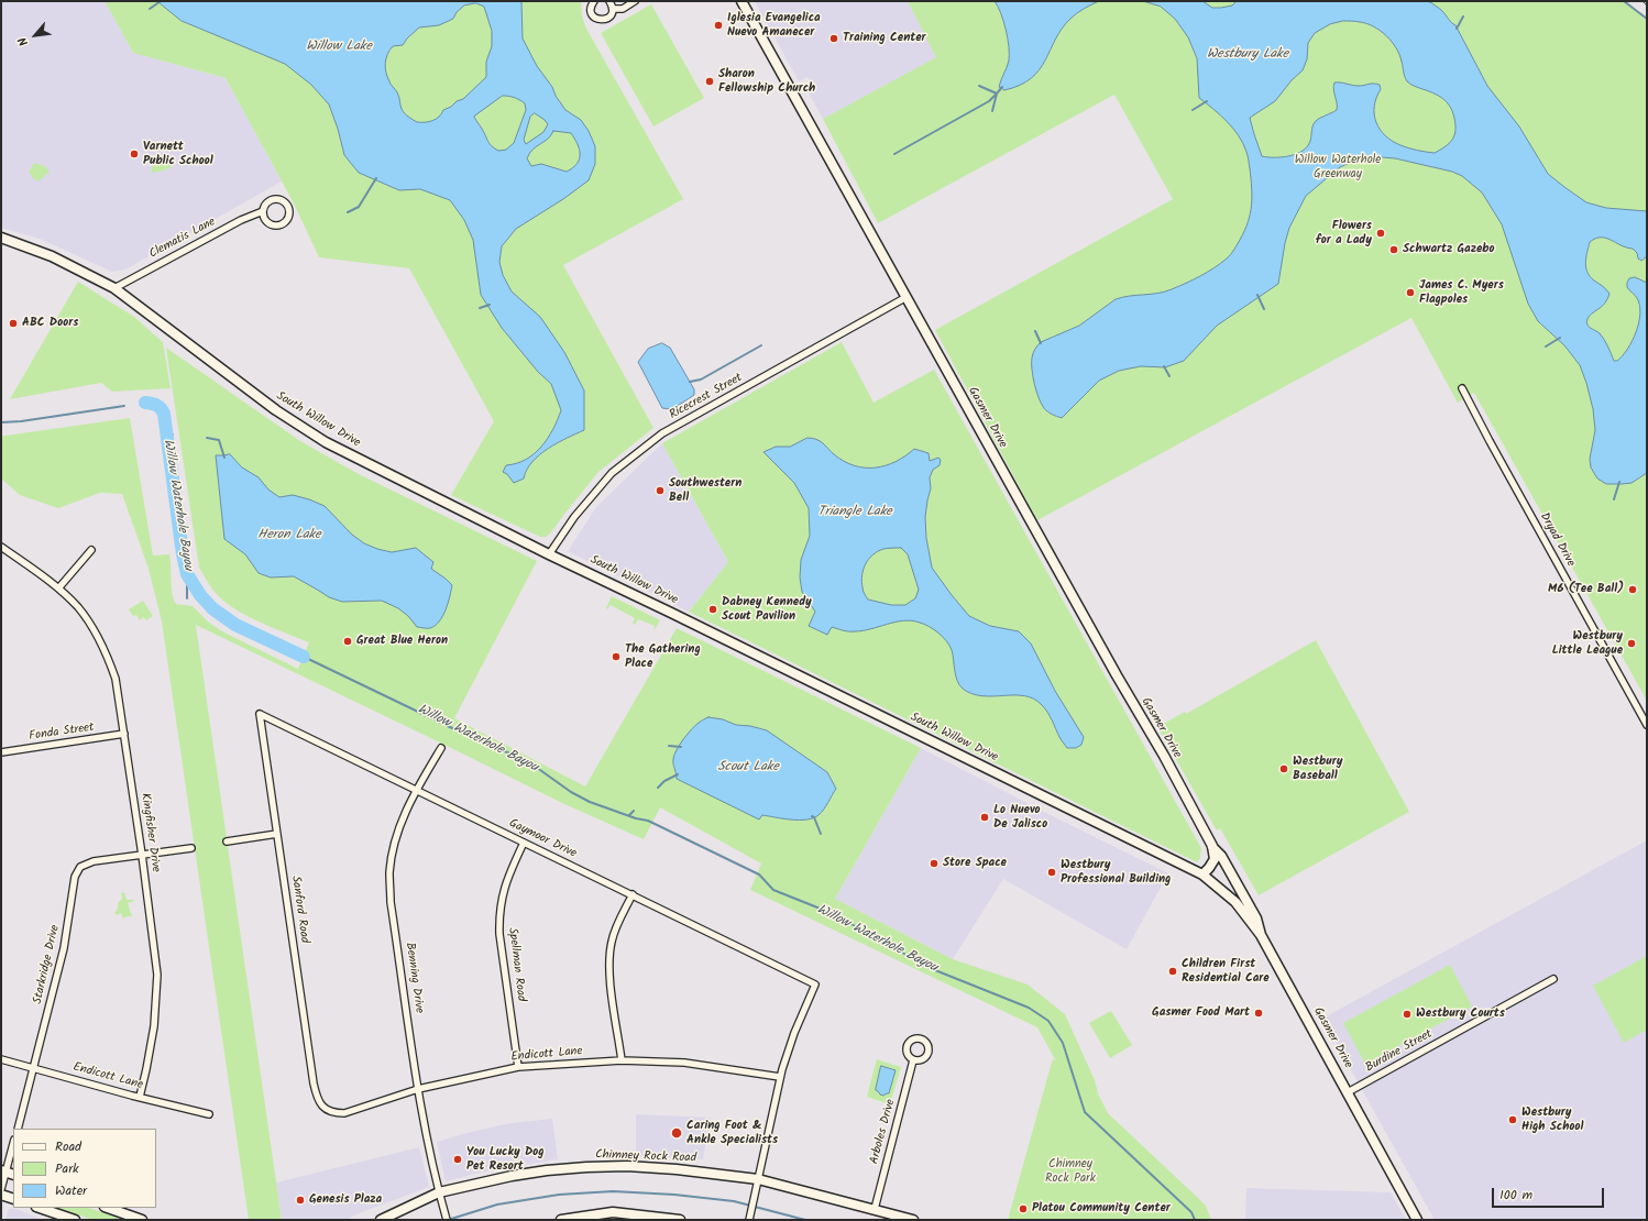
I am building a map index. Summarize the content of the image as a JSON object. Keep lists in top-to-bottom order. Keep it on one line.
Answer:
{"streets":{"street":["Clematis Lane","Ricecrest Street","Gasmer Drive","South Willow Drive","Dryad Drive","Fonda Street","Kingfisher Drive","Gaymoor Drive","Sanford Road","Starkridge Drive","Spellman Road","Benning Drive","Burdine Street","Endicott Lane","Arboles Drive","Chimney Rock Road"]},"crossings":[["Clematis Lane","South Willow Drive"],["Ricecrest Street","Gasmer Drive"],["Ricecrest Street","South Willow Drive"],["Gasmer Drive","South Willow Drive"],["Gasmer Drive","Burdine Street"],["Fonda Street","Kingfisher Drive"],["Kingfisher Drive","Starkridge Drive"],["Kingfisher Drive","Endicott Lane"],["Gaymoor Drive","Sanford Road"],["Gaymoor Drive","Spellman Road"],["Gaymoor Drive","Benning Drive"],["Gaymoor Drive","Endicott Lane"],["Sanford Road","Endicott Lane"],["Starkridge Drive","Endicott Lane"],["Spellman Road","Endicott Lane"],["Benning Drive","Endicott Lane"],["Benning Drive","Chimney Rock Road"],["Arboles Drive","Chimney Rock Road"]],"water":["Willow Lake","Westbury Lake","Willow Waterhole Bayou","Triangle Lake","Heron Lake","Scout Lake"],"parks":["Willow Waterhole Greenway","Chimney Rock Park"],"places":["Iglesia Evangelica Nuevo Amanecer","Training Center","Sharon Fellowship Church","Varnett Public School","Flowers for a Lady","Schwartz Gazebo","James C. Myers Flagpoles","ABC Doors","Southwestern Bell","M6 (Tee Ball)","Dabney Kennedy Scout Pavilion","Great Blue Heron","Westbury Little League","The Gathering Place","Westbury Baseball","Lo Nuevo De Jalisco","Store Space","Westbury Professional Building","Children First Residential Care","Gasmer Food Mart","Westbury Courts","Westbury High School","Caring Foot & Ankle Specialists","You Lucky Dog Pet Resort","Genesis Plaza","Platou Community Center"],"legend":["Road","Park","Water"],"scale_bar":"100 m","north":"bottom left"}
